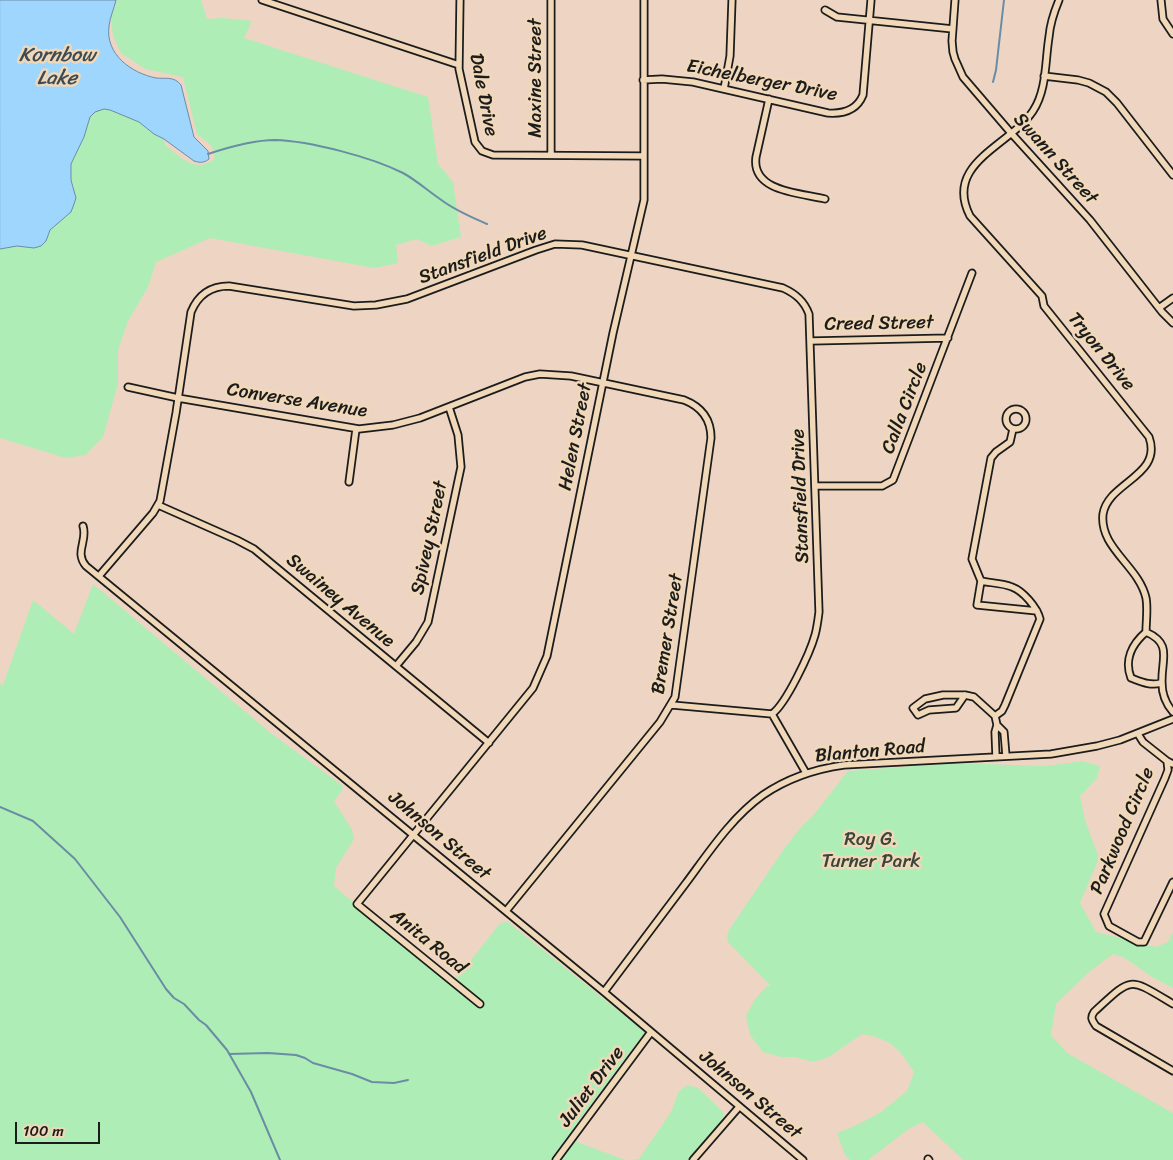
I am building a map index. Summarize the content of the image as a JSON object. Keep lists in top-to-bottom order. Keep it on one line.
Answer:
{"streets":{"street":["Maxine Street","Eichelberger Drive","Dale Drive","Swann Street","Stansfield Drive","Creed Street","Tryon Drive","Converse Avenue","Calla Circle","Helen Street","Spivey Street","Swainey Avenue","Bremer Street","Blanton Road","Parkwood Circle","Johnson Street","Anita Road","Juliet Drive"]},"crossings":[["Maxine Street","Dale Drive"],["Eichelberger Drive","Helen Street"],["Dale Drive","Helen Street"],["Swann Street","Tryon Drive"],["Stansfield Drive","Creed Street"],["Stansfield Drive","Converse Avenue"],["Stansfield Drive","Calla Circle"],["Stansfield Drive","Helen Street"],["Stansfield Drive","Swainey Avenue"],["Stansfield Drive","Johnson Street"],["Creed Street","Calla Circle"],["Converse Avenue","Helen Street"],["Converse Avenue","Spivey Street"],["Converse Avenue","Bremer Street"],["Helen Street","Swainey Avenue"],["Helen Street","Bremer Street"],["Helen Street","Johnson Street"],["Helen Street","Anita Road"],["Spivey Street","Swainey Avenue"],["Bremer Street","Johnson Street"],["Blanton Road","Parkwood Circle"],["Blanton Road","Johnson Street"],["Johnson Street","Juliet Drive"]],"water":["Kornbow Lake"],"parks":["Roy G. Turner Park"],"scale_bar":"100 m"}
